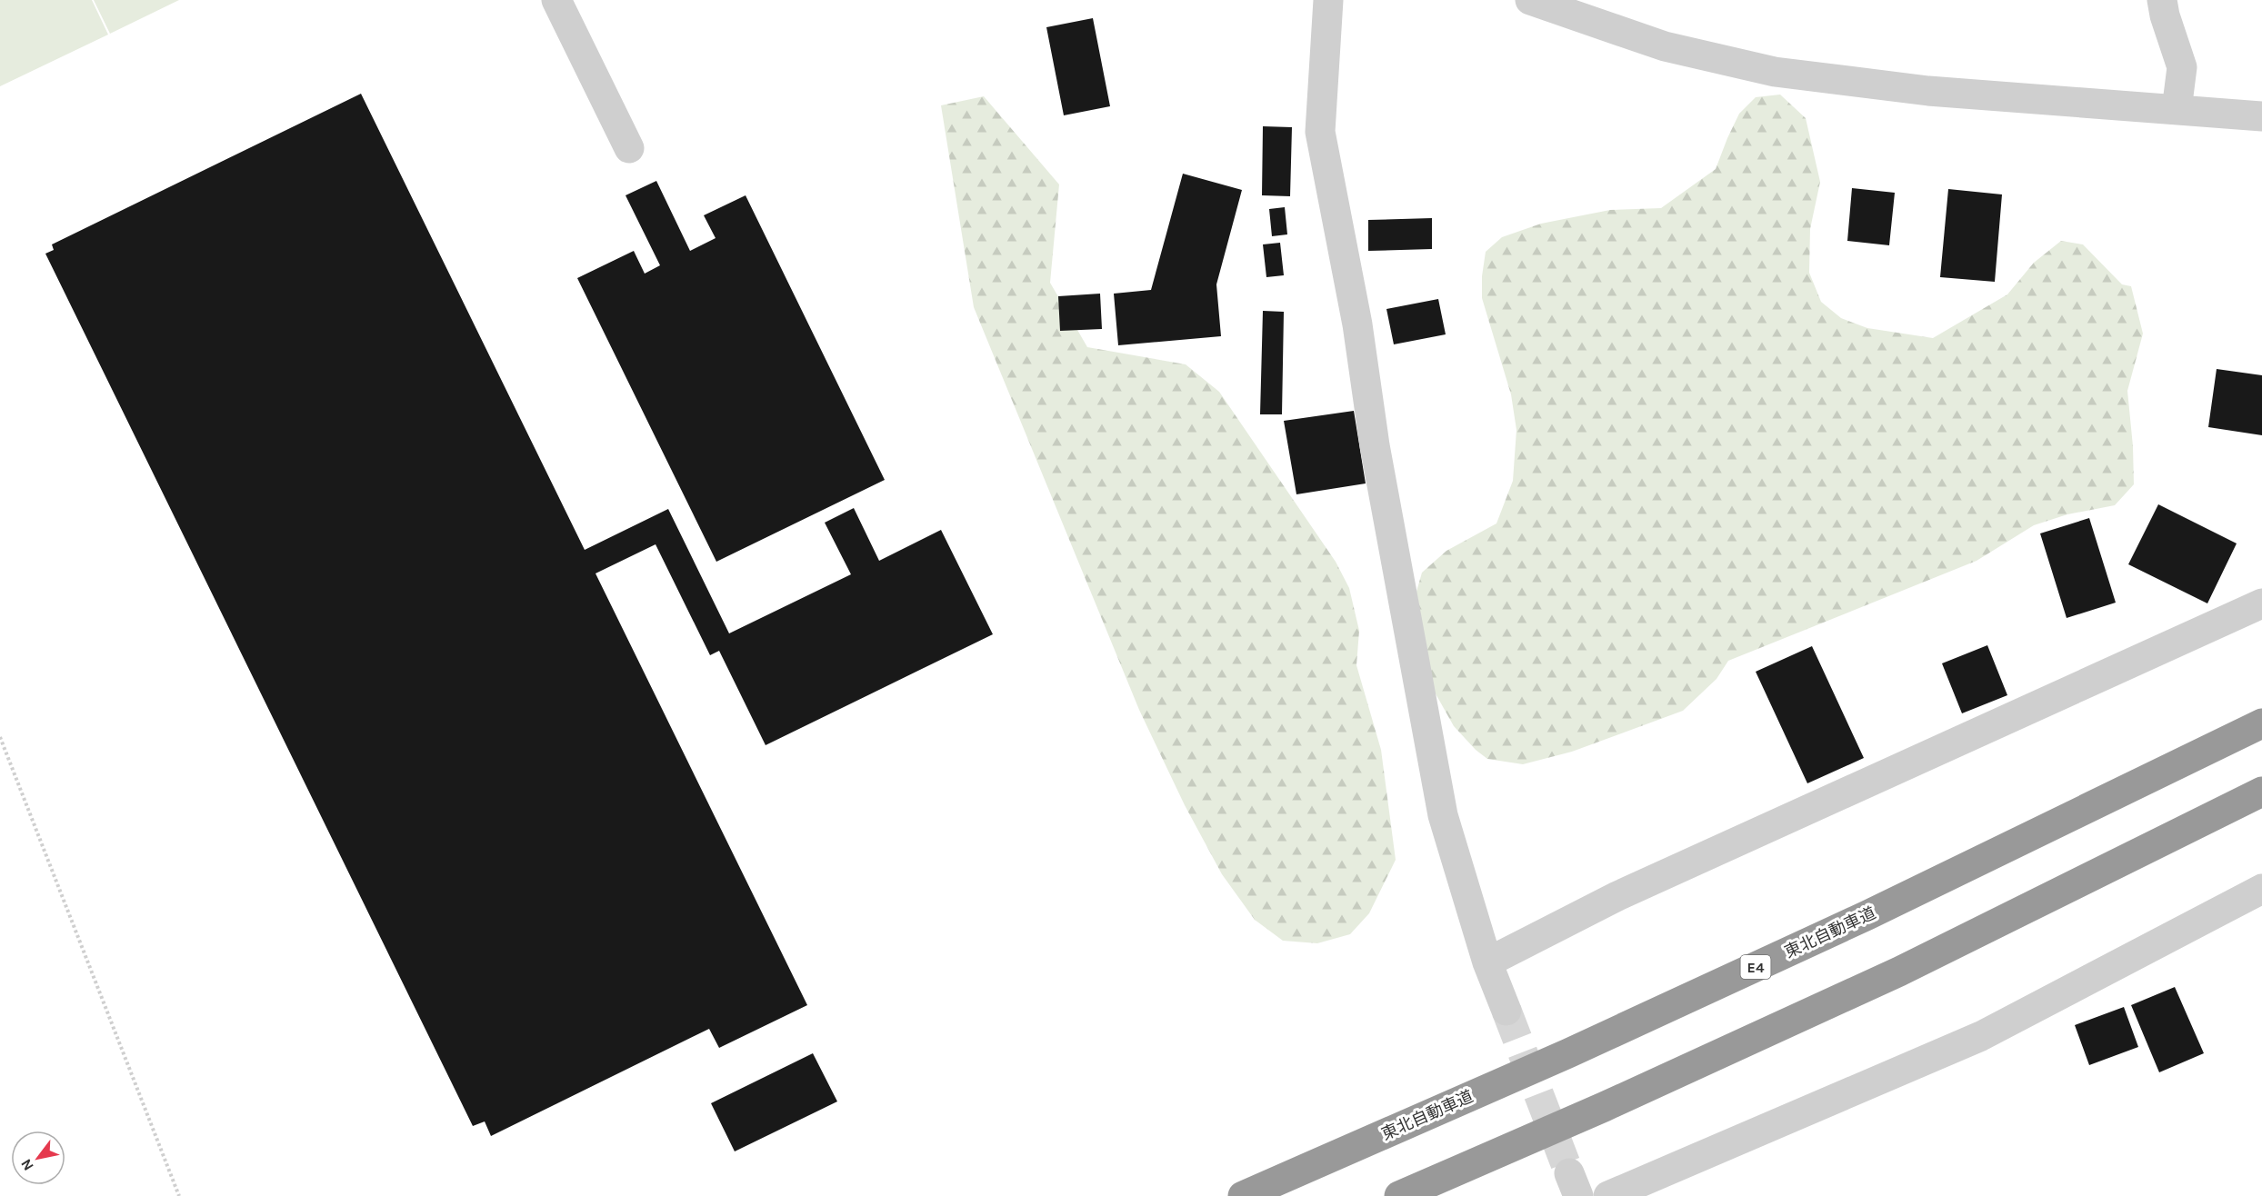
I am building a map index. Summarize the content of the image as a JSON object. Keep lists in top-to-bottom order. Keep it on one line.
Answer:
{"streets":{"highway":["東北自動車道","E4"]},"north":"bottom left"}
